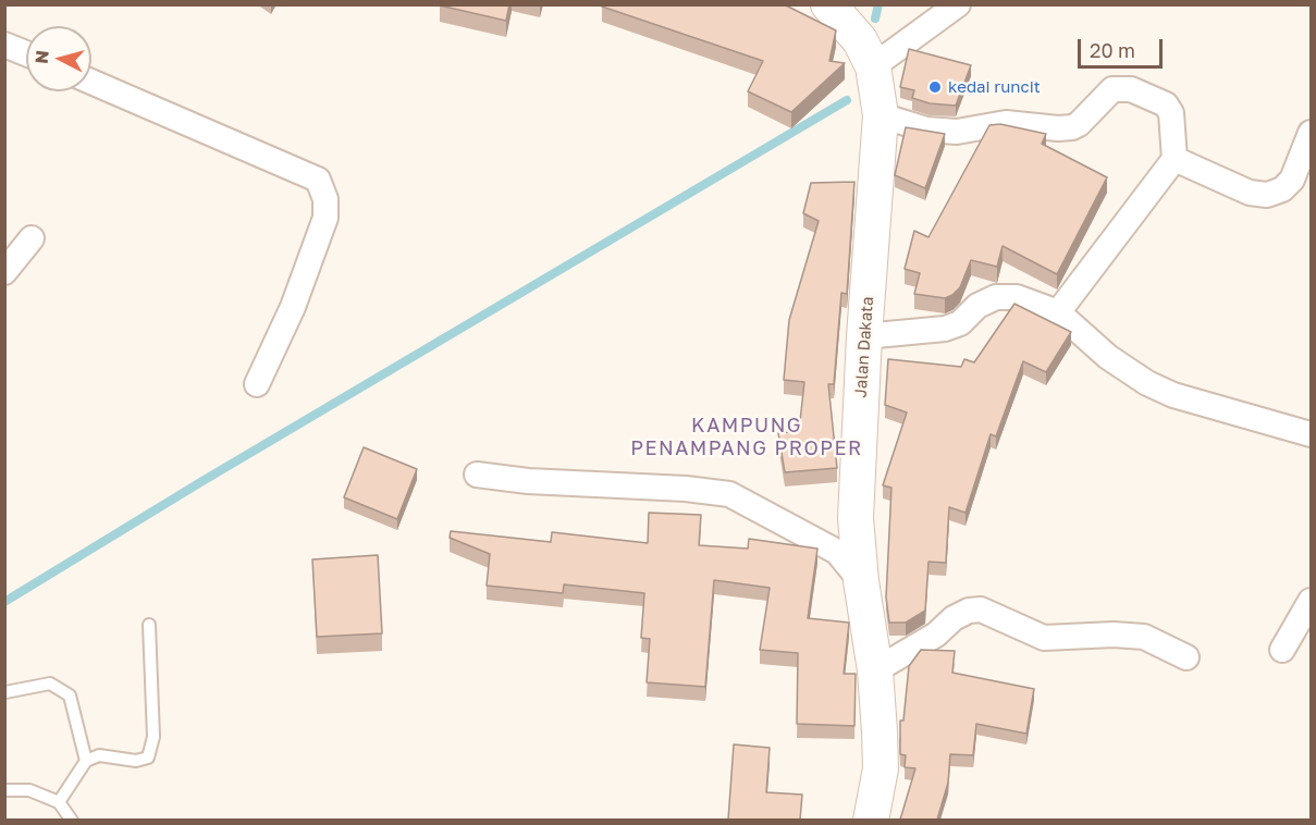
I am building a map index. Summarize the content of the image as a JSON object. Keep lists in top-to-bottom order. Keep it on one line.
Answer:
{"streets":{"street":["Jalan Dakata"]},"districts":["KAMPUNG PENAMPANG PROPER"],"places":["kedai runcit"],"scale_bar":"20 m","north":"left"}
